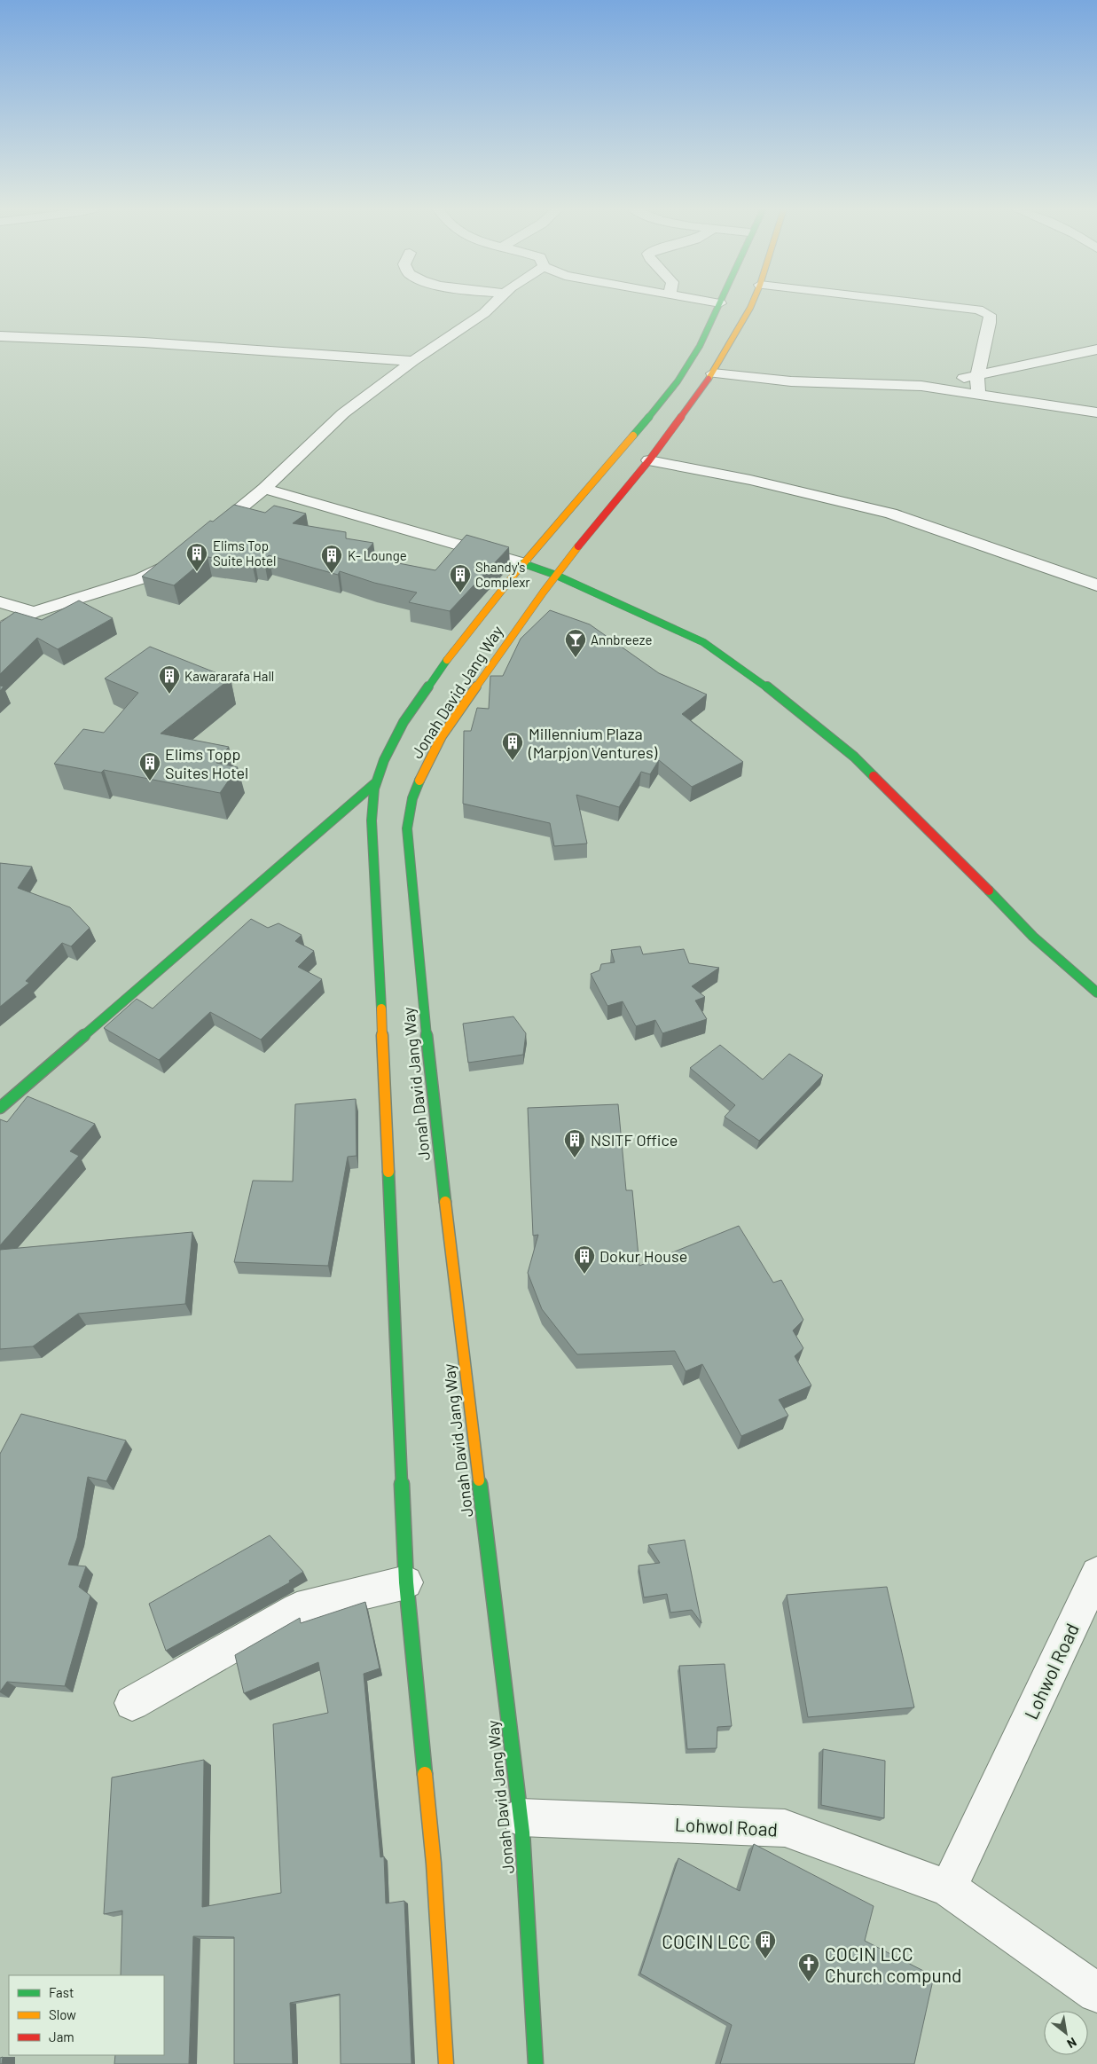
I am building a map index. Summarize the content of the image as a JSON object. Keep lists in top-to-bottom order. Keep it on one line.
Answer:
{"streets":{"main road":["Jonah David Jang Way"],"street":["Lohwol Road"]},"crossings":[["Jonah David Jang Way","Lohwol Road"]],"places":{"building":["Elims Top Suite Hotel","K- Lounge","Shandy's Complexr","Kawararafa Hall","Millennium Plaza (Marpjon Ventures)","Elims Topp Suites Hotel","NSITF Office","Dokur House","COCIN LCC"],"bar":["Annbreeze"],"church":["COCIN LCC Church compund"]},"legend":["Fast","Slow","Jam"],"north":"bottom right"}
